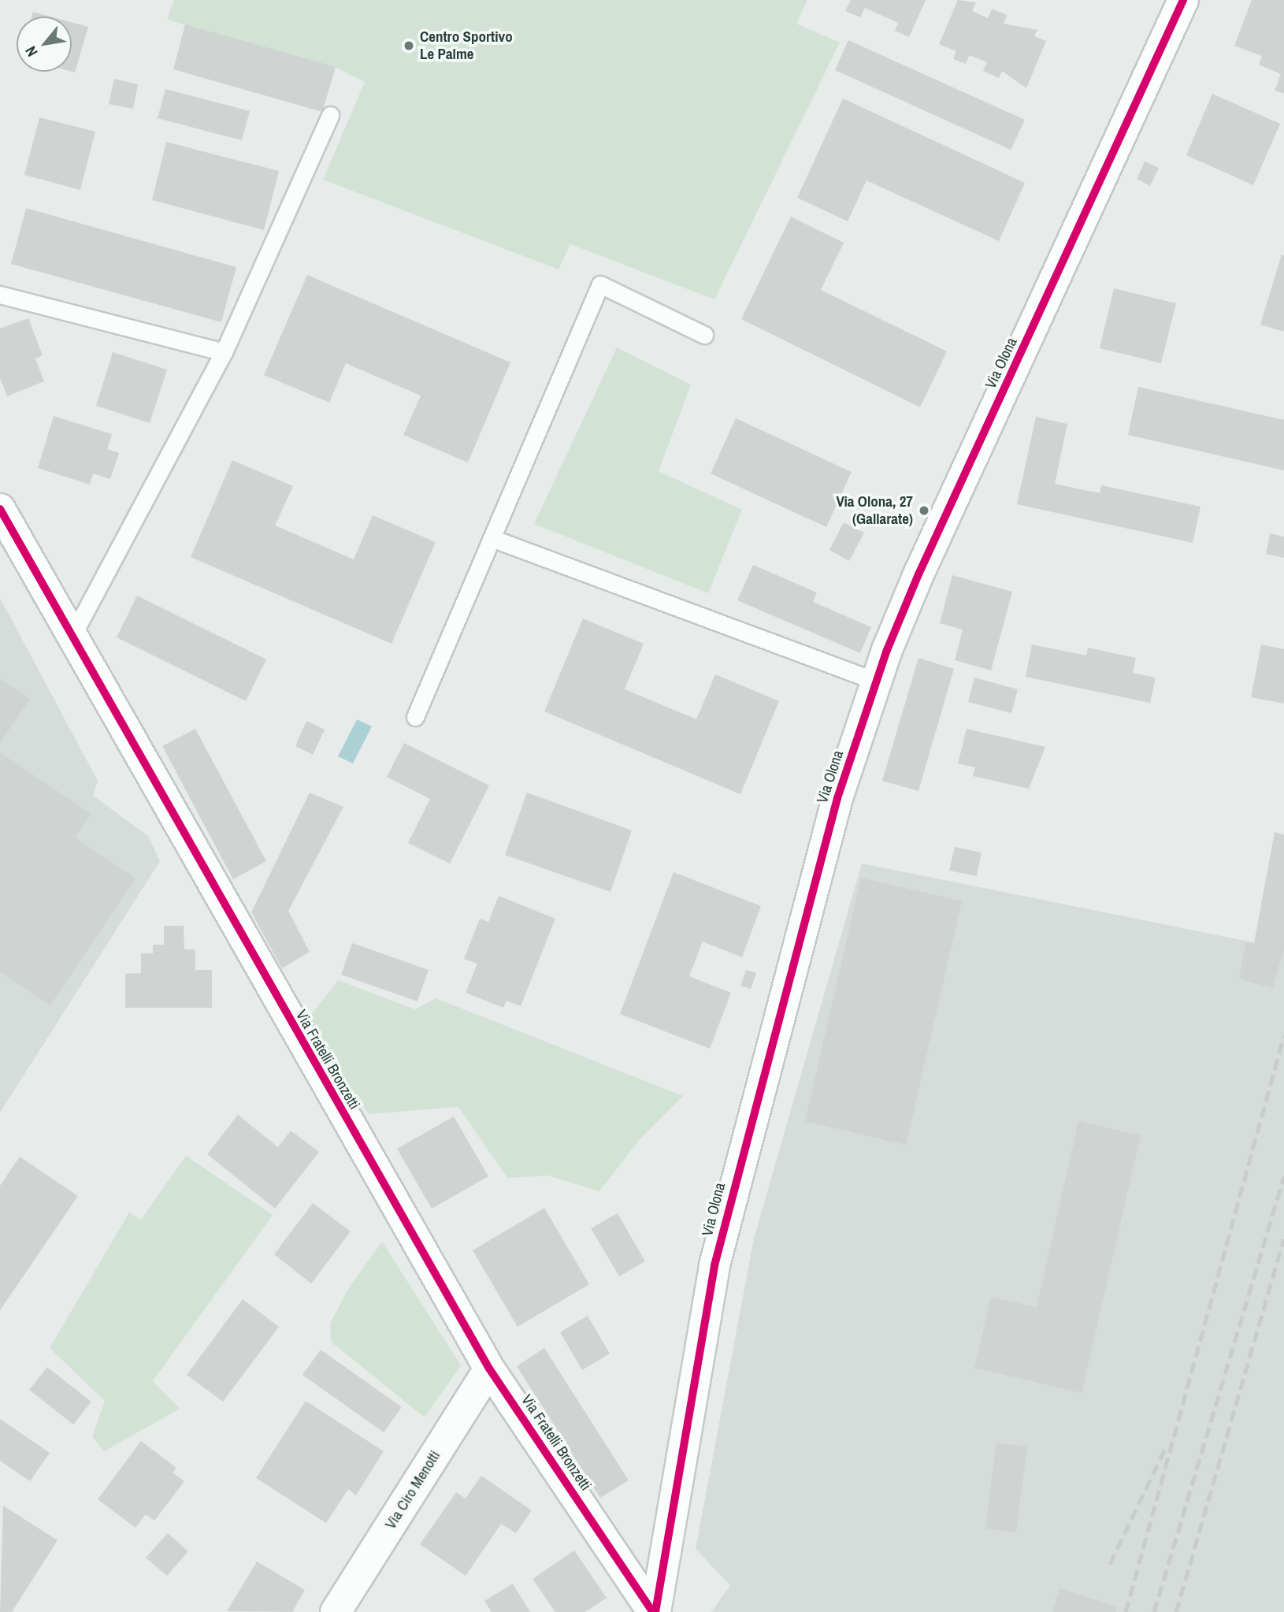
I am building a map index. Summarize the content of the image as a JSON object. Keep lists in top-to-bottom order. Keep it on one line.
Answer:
{"streets":{"street":["Via Olona","Via Fratelli Bronzetti","Via Ciro Menotti"]},"crossings":[["Via Olona","Via Fratelli Bronzetti"],["Via Fratelli Bronzetti","Via Ciro Menotti"]],"places":["Centro Sportivo Le Palme","Via Olona, 27 (Gallarate)"],"north":"bottom left"}
